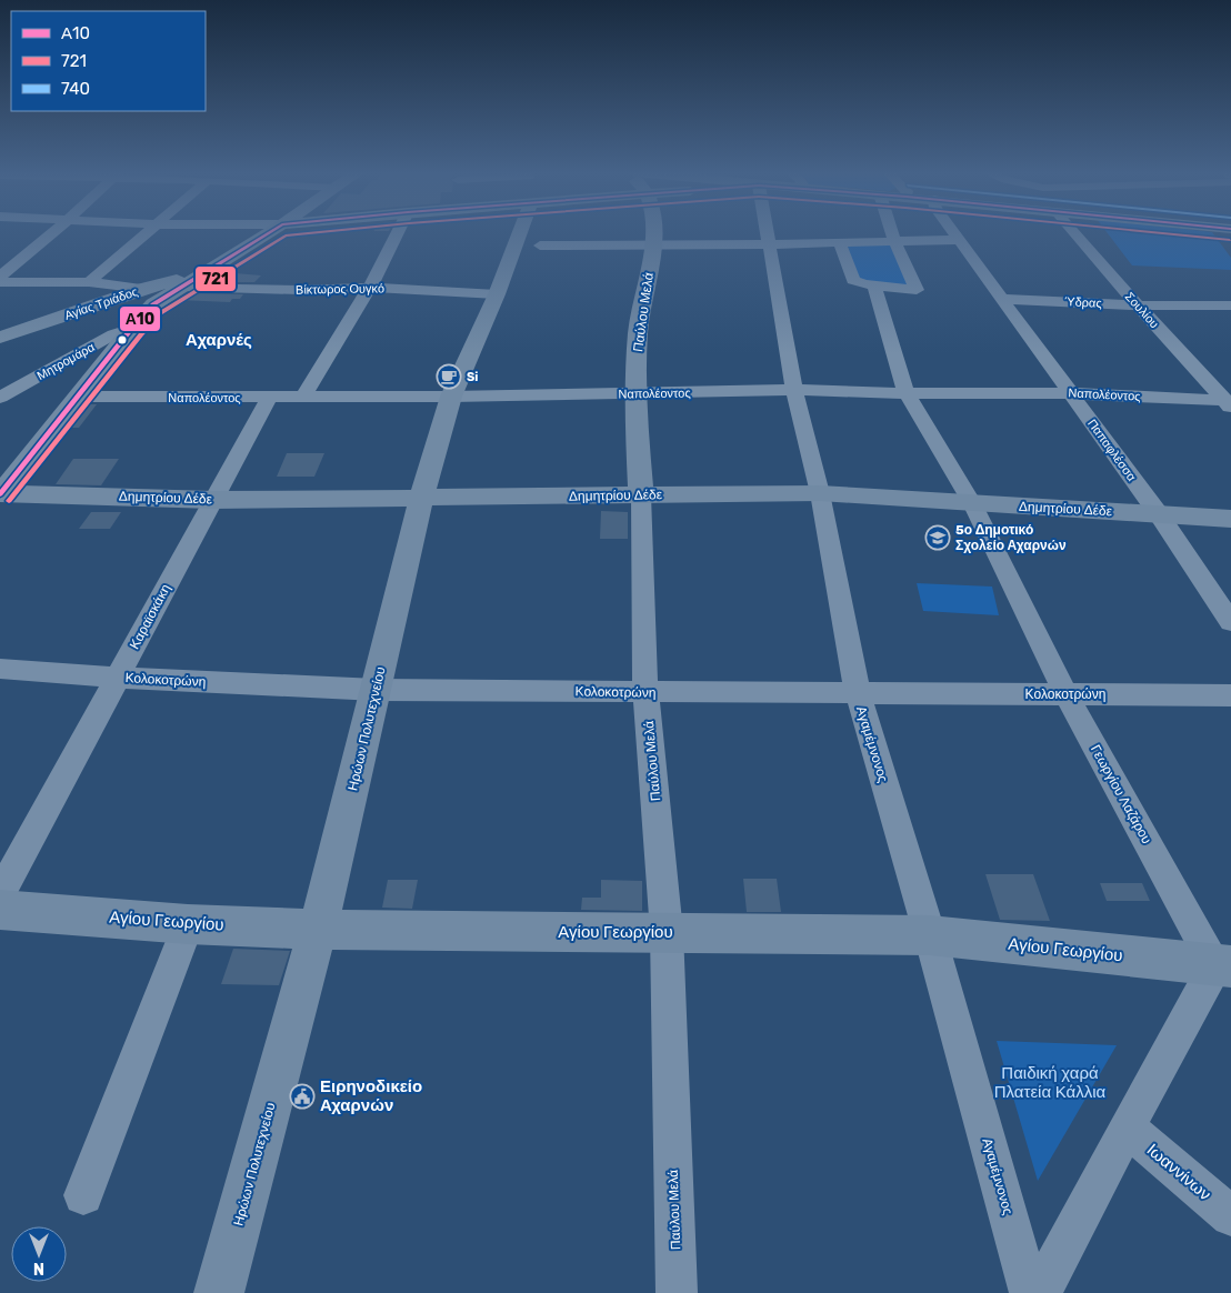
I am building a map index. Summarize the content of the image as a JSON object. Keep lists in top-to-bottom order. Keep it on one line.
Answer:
{"streets":{"street":["Βίκτωρος Ουγκό","Ύδρας","Αγίας Τριάδος","Σουλίου","Παύλου Μελά","Μητρομάρα","Ναπολέοντος","Παπαφλέσσα","Δημητρίου Δέδε","Καραϊσκάκη","Κολοκοτρώνη","Ηρώων Πολυτεχνείου","Αγαμέμνονος","Γεωργίου Λαζάρου","Αγίου Γεωργίου","Ιωαννίνων"]},"crossings":[["Βίκτωρος Ουγκό","Ηρώων Πολυτεχνείου"],["Ύδρας","Σουλίου"],["Ύδρας","Παπαφλέσσα"],["Σουλίου","Ναπολέοντος"],["Παύλου Μελά","Ναπολέοντος"],["Παύλου Μελά","Δημητρίου Δέδε"],["Παύλου Μελά","Κολοκοτρώνη"],["Παύλου Μελά","Αγίου Γεωργίου"],["Ναπολέοντος","Παπαφλέσσα"],["Ναπολέοντος","Καραϊσκάκη"],["Ναπολέοντος","Ηρώων Πολυτεχνείου"],["Ναπολέοντος","Αγαμέμνονος"],["Ναπολέοντος","Γεωργίου Λαζάρου"],["Παπαφλέσσα","Δημητρίου Δέδε"],["Δημητρίου Δέδε","Καραϊσκάκη"],["Δημητρίου Δέδε","Ηρώων Πολυτεχνείου"],["Δημητρίου Δέδε","Αγαμέμνονος"],["Δημητρίου Δέδε","Γεωργίου Λαζάρου"],["Καραϊσκάκη","Κολοκοτρώνη"],["Κολοκοτρώνη","Ηρώων Πολυτεχνείου"],["Κολοκοτρώνη","Αγαμέμνονος"],["Κολοκοτρώνη","Γεωργίου Λαζάρου"],["Ηρώων Πολυτεχνείου","Αγίου Γεωργίου"],["Αγαμέμνονος","Αγίου Γεωργίου"],["Γεωργίου Λαζάρου","Αγίου Γεωργίου"]],"districts":["Αχαρνές"],"parks":["Παιδική χαρά Πλατεία Κάλλια"],"places":{"cafe":["Si"],"school or university":["5ο Δημοτικό Σχολείο Αχαρνών"],"public building":["Ειρηνοδικείο Αχαρνών"]},"lines":["transit line Α10","transit line 721"],"legend":["Α10","721","740"],"north":"bottom"}
